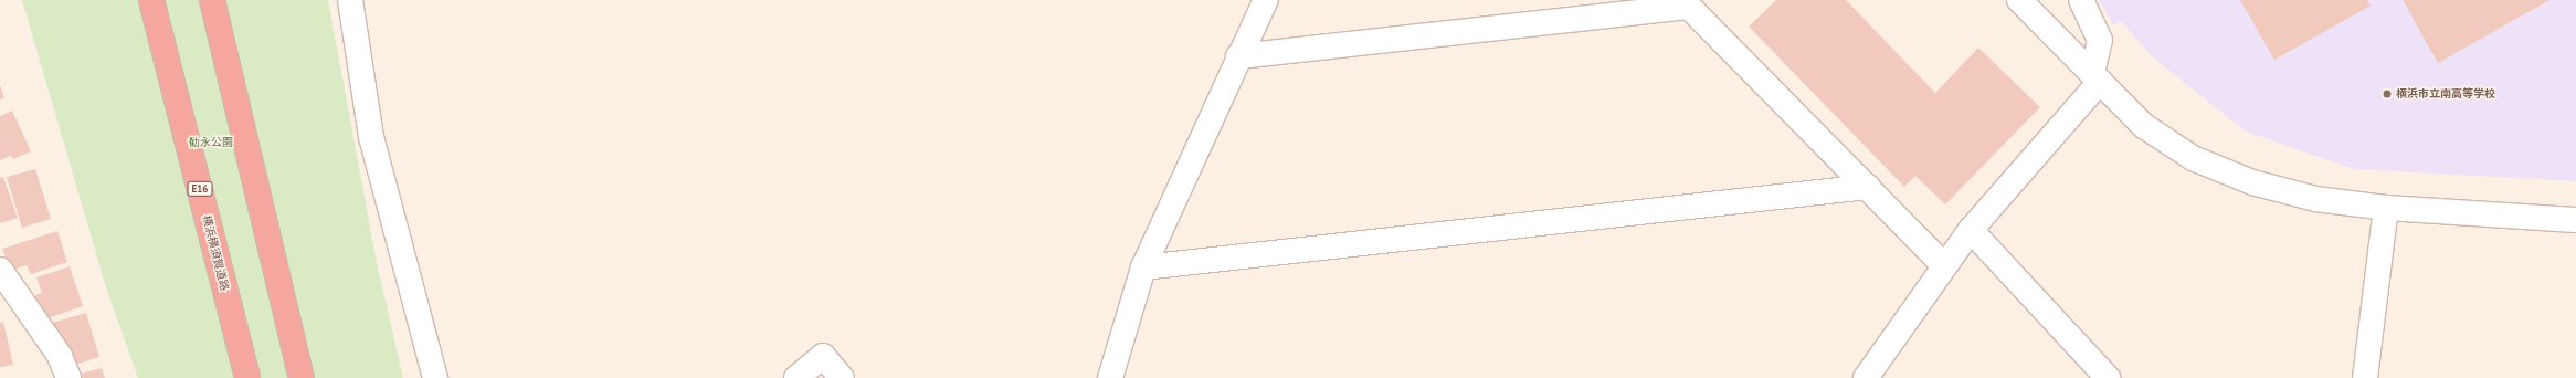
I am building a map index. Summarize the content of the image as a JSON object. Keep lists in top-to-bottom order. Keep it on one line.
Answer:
{"streets":{"highway":["E16","横浜横須賀道路"]},"parks":["勧永公園"],"places":["横浜市立南高等学校"]}
